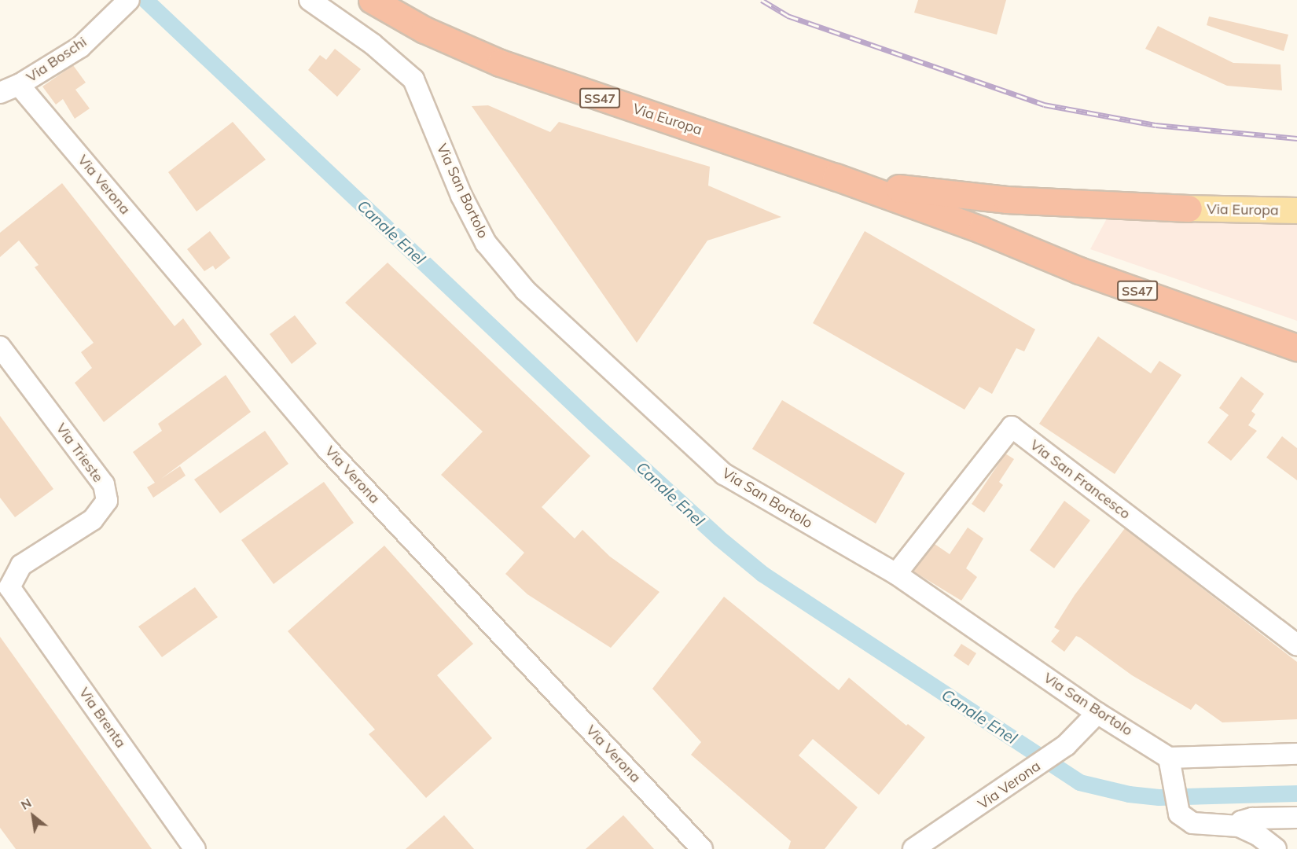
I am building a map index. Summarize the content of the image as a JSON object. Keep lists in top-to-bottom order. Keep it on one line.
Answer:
{"streets":{"highway":["SS47","Via Europa"],"street":["Via Boschi","Via Verona","Via San Bortolo","Via Trieste","Via San Francesco","Via Brenta"]},"crossings":[["Via Boschi","Via Verona"],["SS47","Via Europa"],["Via Verona","Via San Bortolo"],["Via San Bortolo","Via San Francesco"],["Via Trieste","Via Brenta"]],"water":["Canale Enel"],"north":"top left"}
